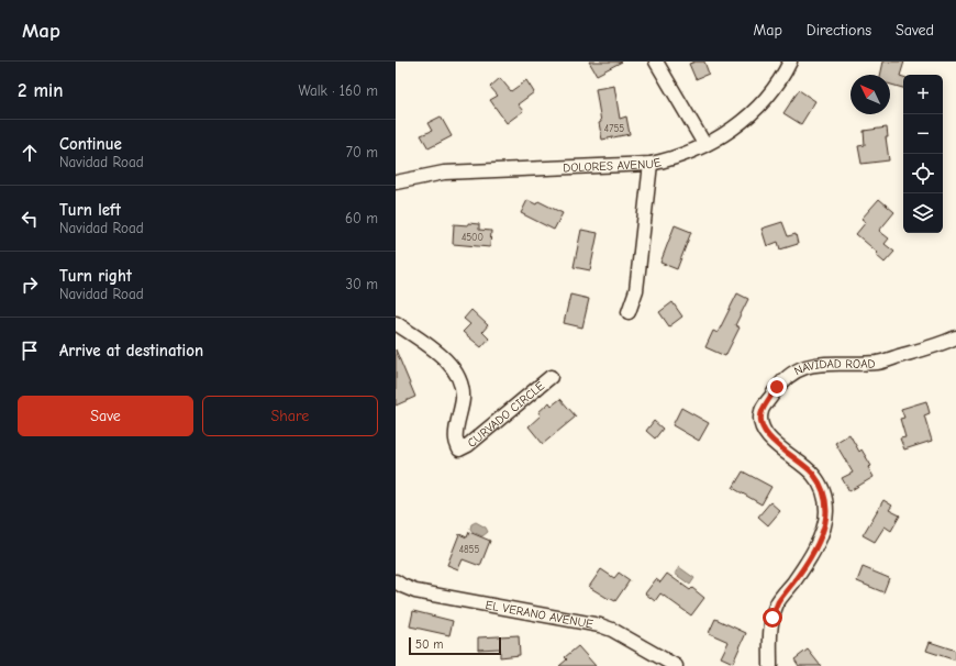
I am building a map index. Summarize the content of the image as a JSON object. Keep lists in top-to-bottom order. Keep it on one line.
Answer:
{"streets":{"street":["DOLORES AVENUE","NAVIDAD ROAD","CURVADO CIRCLE","EL VERANO AVENUE"]},"house_numbers":["4755","4500","4855"],"scale_bar":"50 m","north":"top left","page":{"header":"Map","nav":["Map","Directions","Saved"],"heading":["2 min","Walk · 160 m"],"map_buttons":["+","−"],"list":[["Continue","Navidad Road","70 m"],["Turn left","Navidad Road","60 m"],["Turn right","Navidad Road","30 m"],"Arrive at destination"],"buttons":["Save","Share"],"scale":"50 m"}}
